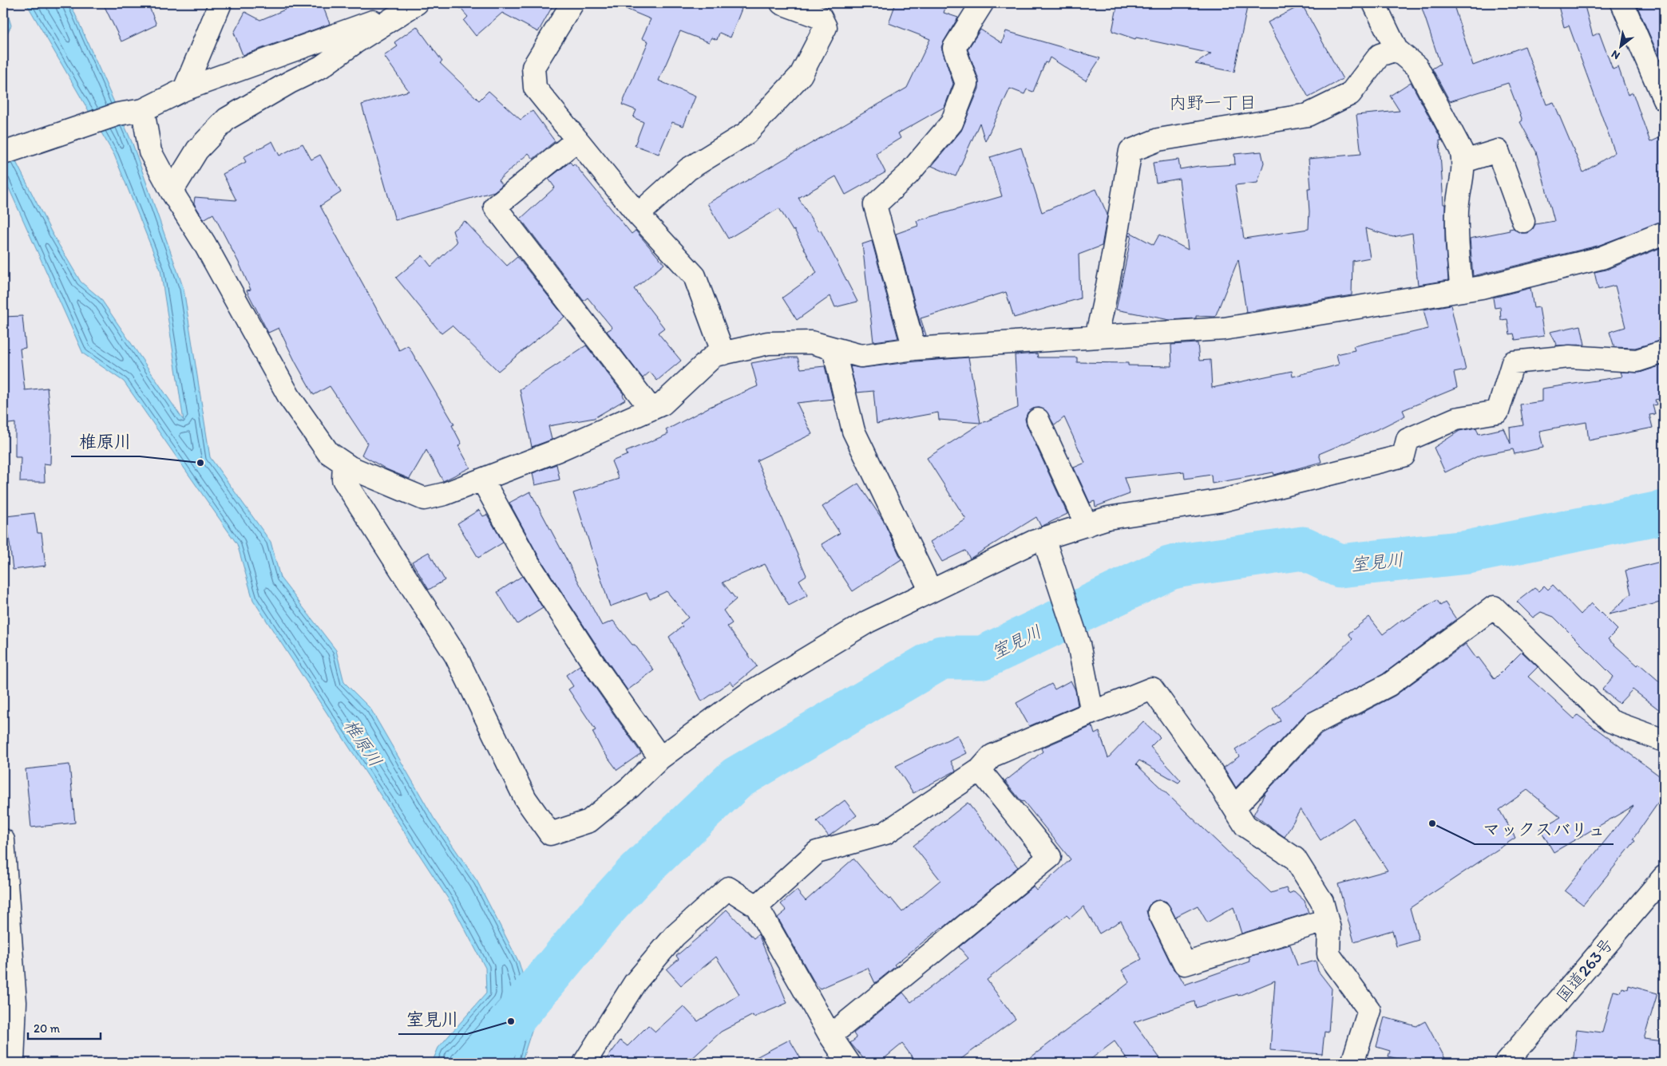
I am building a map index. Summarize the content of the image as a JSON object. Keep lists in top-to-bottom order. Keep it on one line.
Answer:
{"streets":{"main road":["国道263号"]},"districts":["内野一丁目"],"water":["室見川","椎原川"],"places":["椎原川","マックスバリュ","室見川"],"scale_bar":"20 m","north":"bottom left"}
